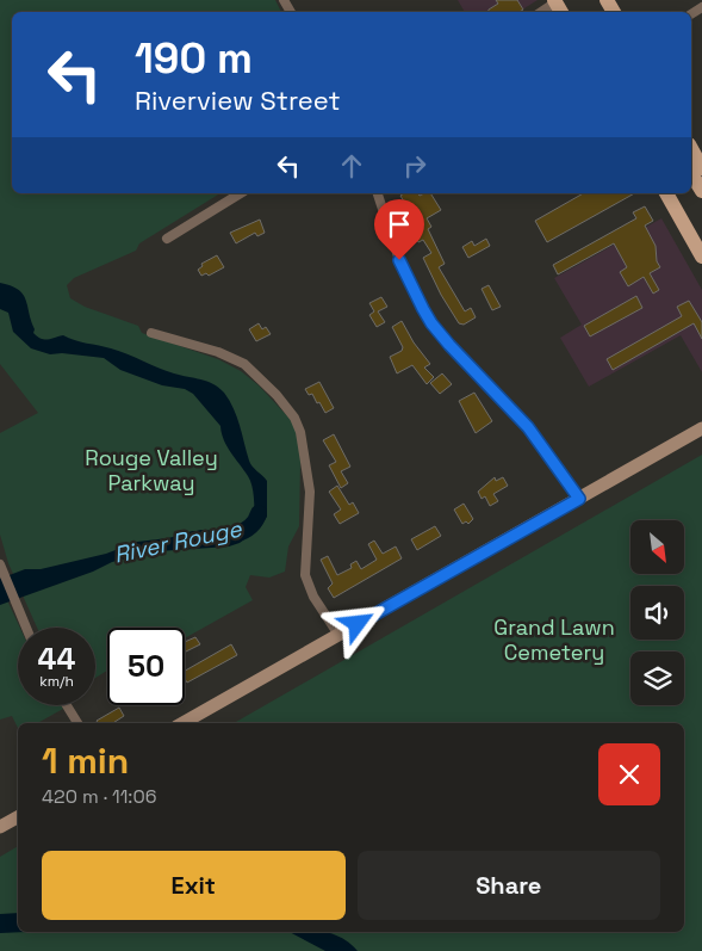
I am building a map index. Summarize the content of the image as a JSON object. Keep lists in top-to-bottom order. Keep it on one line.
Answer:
{"water":["River Rouge"],"parks":["Rouge Valley Parkway","Grand Lawn Cemetery"],"north":"bottom right","page":{"turn":["190 m","Riverview Street"],"speed":"44 km/h","limit":"50","heading":["1 min","420 m · 11:06"],"buttons":["Exit","Share"]}}
